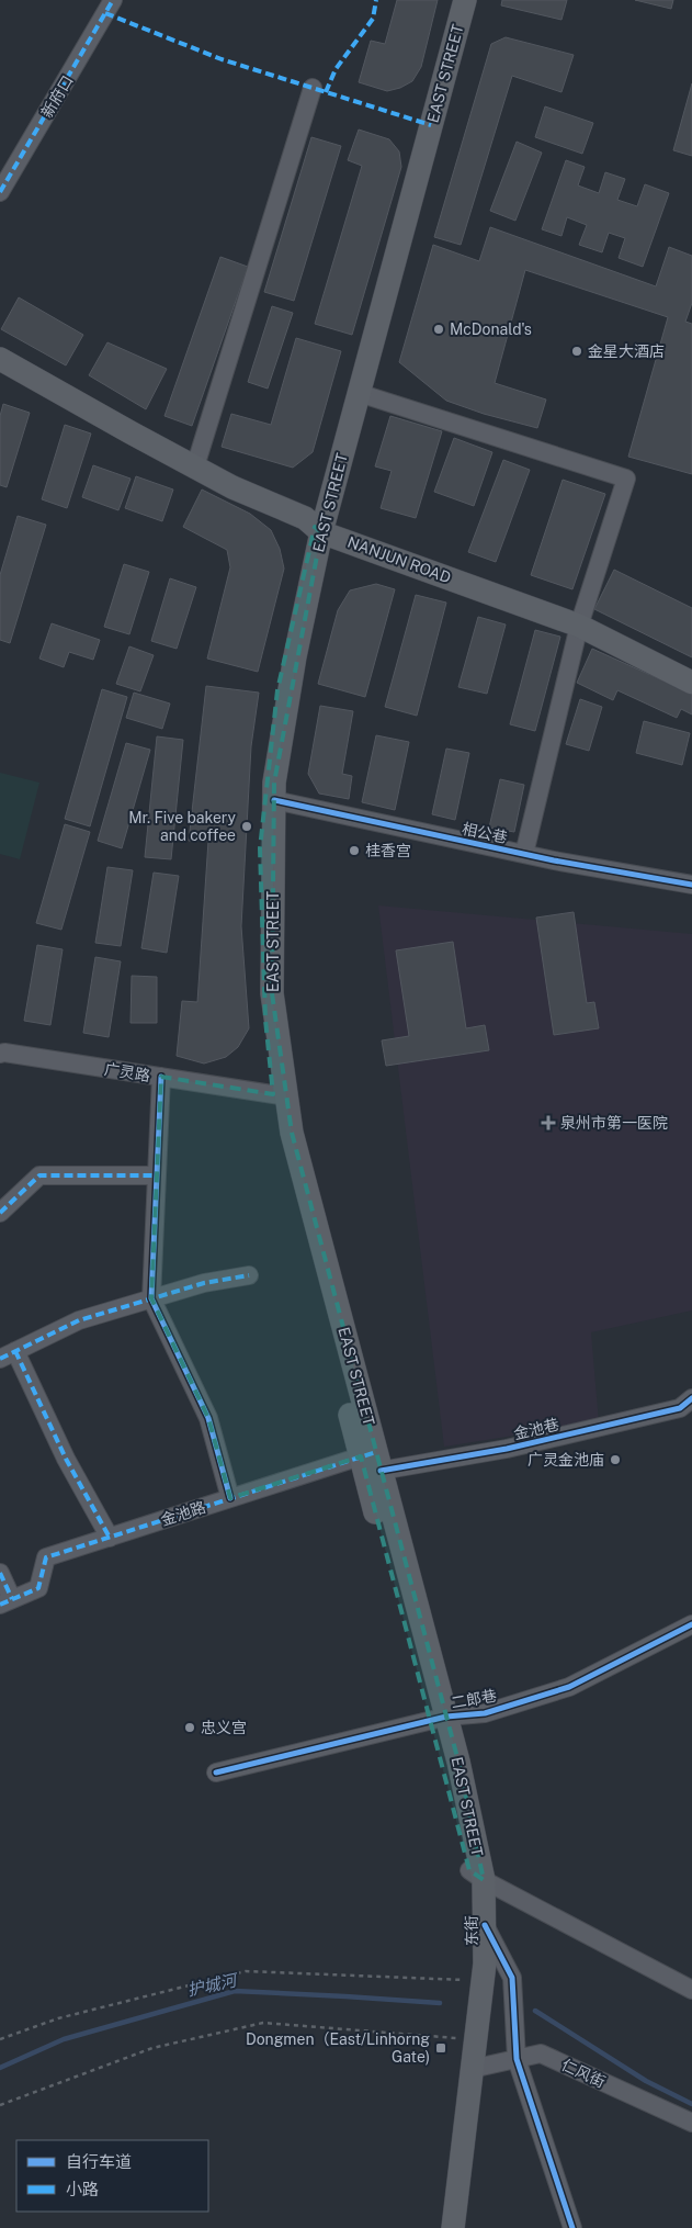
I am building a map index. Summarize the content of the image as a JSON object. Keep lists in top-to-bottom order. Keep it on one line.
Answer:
{"streets":{"main road":["EAST STREET","NANJUN ROAD","东街"],"street":["新府口","相公巷","广灵路","金池巷","金池路","二郎巷","仁风街"]},"crossings":[["EAST STREET","NANJUN ROAD"],["EAST STREET","相公巷"],["EAST STREET","广灵路"],["EAST STREET","金池巷"],["EAST STREET","金池路"],["EAST STREET","二郎巷"],["EAST STREET","东街"],["金池巷","金池路"],["东街","仁风街"]],"water":["护城河"],"places":{"other":["McDonald's","金星大酒店","Mr. Five bakery and coffee","桂香宫","广灵金池庙","忠义宫"],"health":["泉州市第一医院"],"transit":["Dongmen（East/Linhorng Gate)"]},"legend":["自行车道","小路"]}
